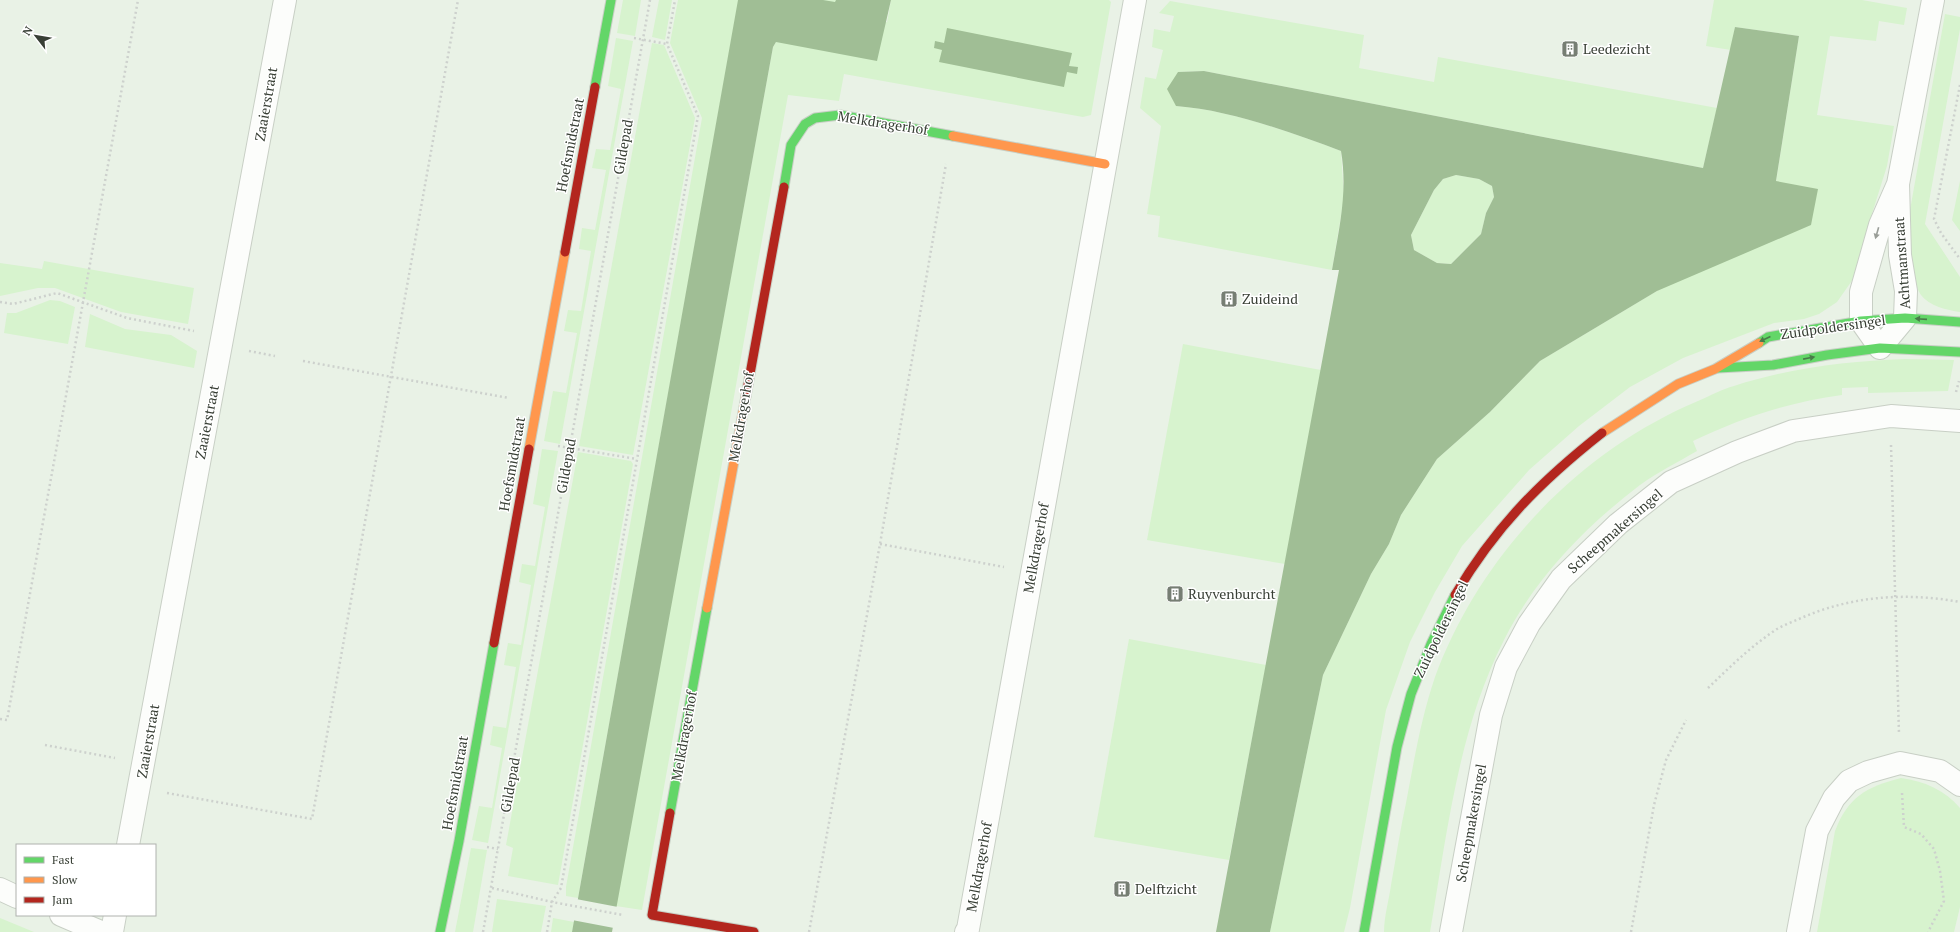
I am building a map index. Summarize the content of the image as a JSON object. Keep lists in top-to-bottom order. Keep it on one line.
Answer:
{"streets":{"street":["Zaaierstraat","Melkdragerhof","Hoefsmidstraat","Achtmanstraat","Zuidpoldersingel","Scheepmakersingel"],"path":["Gildepad"]},"crossings":[["Achtmanstraat","Zuidpoldersingel"]],"places":{"building":["Leedezicht","Zuideind","Ruyvenburcht","Delftzicht"]},"legend":["Fast","Slow","Jam"],"north":"top left"}
